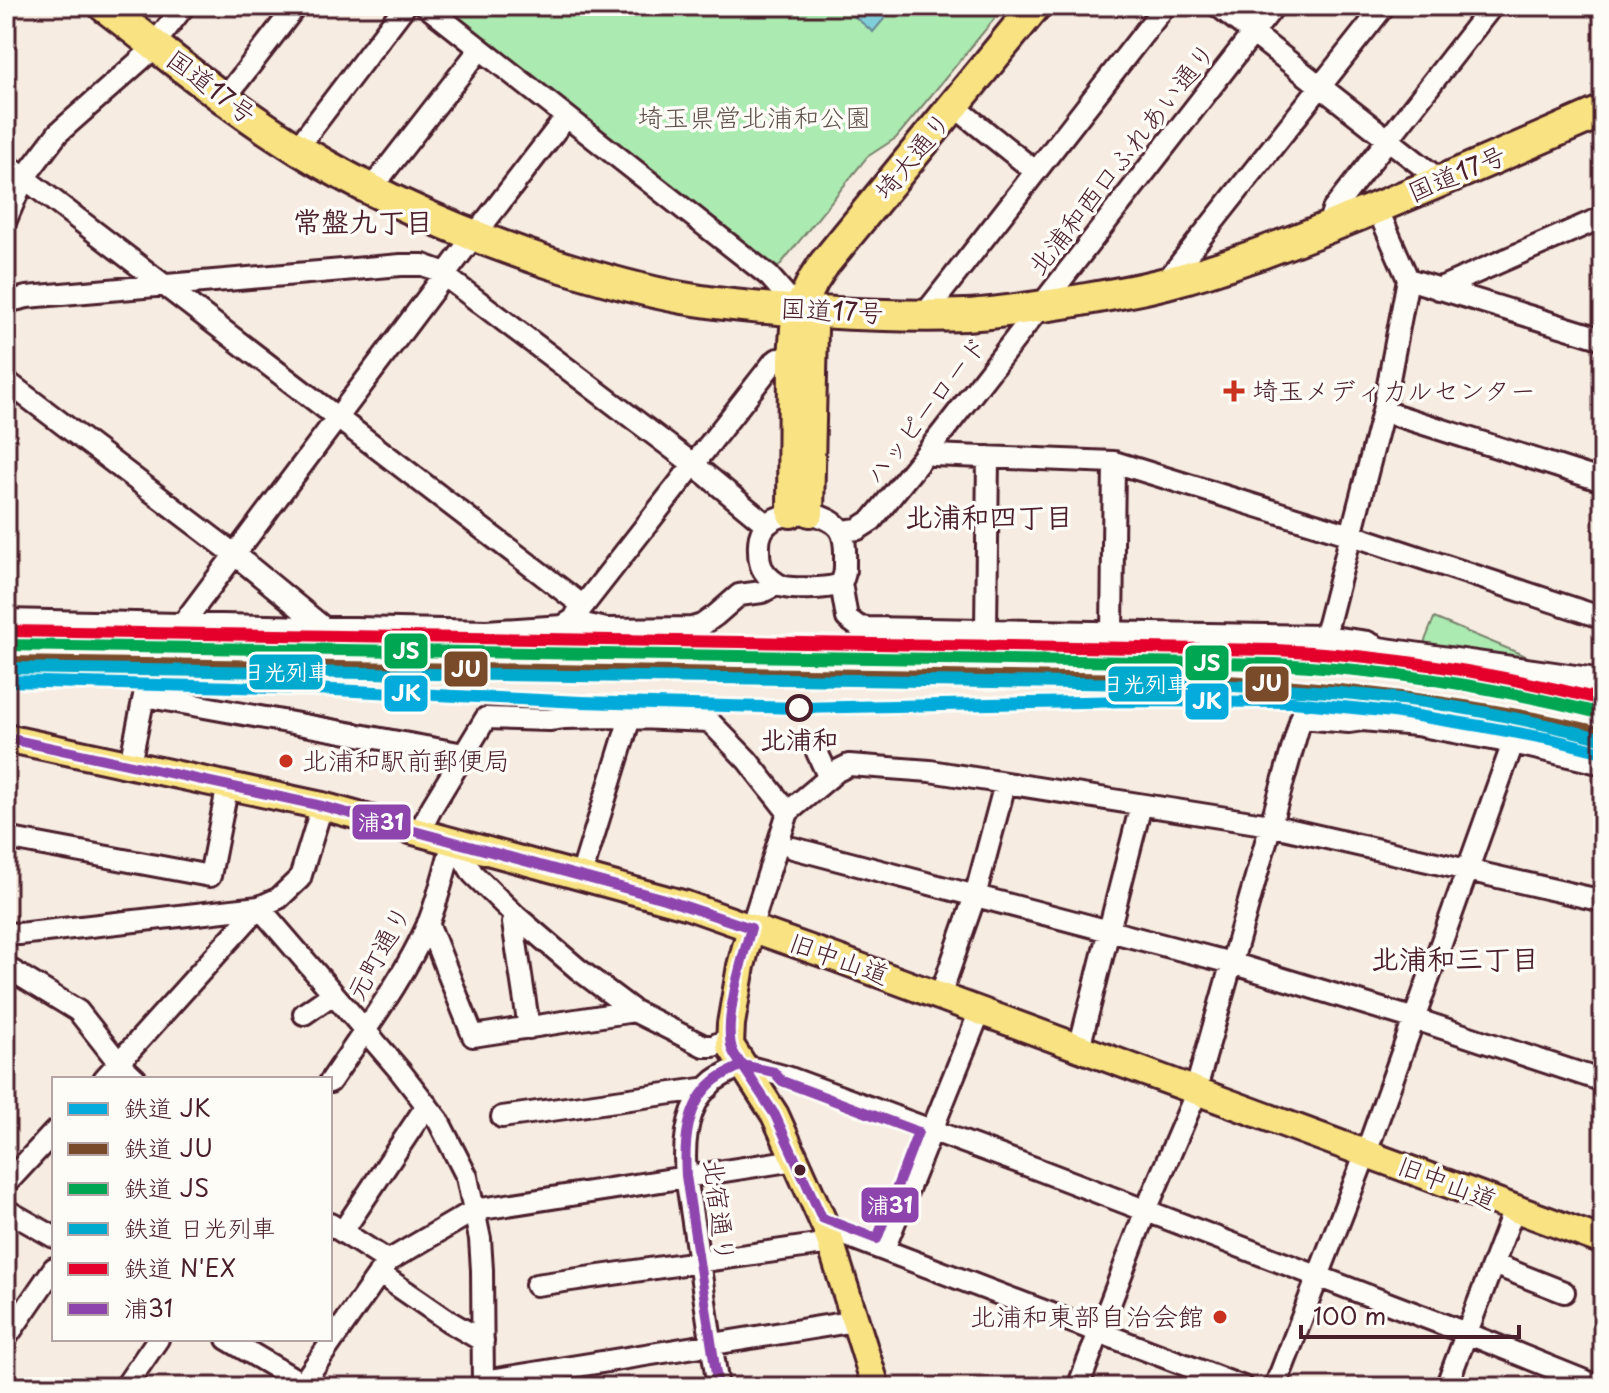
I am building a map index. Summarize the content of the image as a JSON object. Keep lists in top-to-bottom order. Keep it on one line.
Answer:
{"streets":{"highway":["国道17号","埼大通り"],"main road":["旧中山道"],"street":["北浦和西口ふれあい通り","ハッピーロード","元町通り","北宿通り"]},"crossings":[["国道17号","埼大通り"],["国道17号","北浦和西口ふれあい通り"],["国道17号","ハッピーロード"],["北浦和西口ふれあい通り","ハッピーロード"],["元町通り","旧中山道"]],"districts":["常盤九丁目","北浦和四丁目","北浦和三丁目"],"parks":["埼玉県営北浦和公園"],"places":{"health":["埼玉メディカルセンター"],"other":["北浦和","北浦和駅前郵便局","北浦和東部自治会館"]},"lines":["rail line N'EX","rail line JS","rail line JU","rail line 日光列車","rail line JK","transit line 浦31"],"legend":["鉄道 JK","鉄道 JU","鉄道 JS","鉄道 日光列車","鉄道 N'EX","浦31"],"scale_bar":"100 m"}
